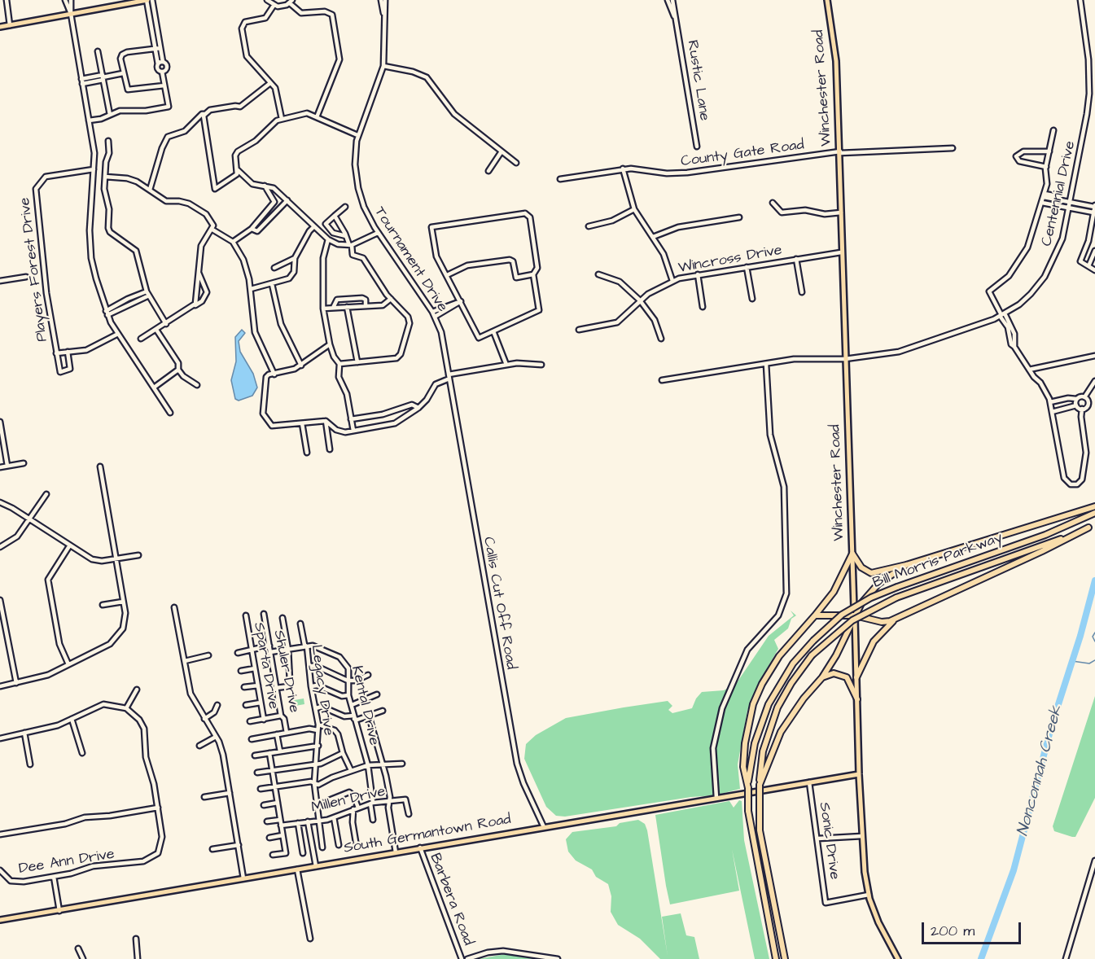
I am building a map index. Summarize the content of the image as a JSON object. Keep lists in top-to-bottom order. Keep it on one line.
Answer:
{"streets":{"highway":["Bill Morris Parkway"],"main road":["Winchester Road","South Germantown Road"],"street":["Rustic Lane","County Gate Road","Centennial Drive","Tournament Drive","Wincross Drive","Players Forest Drive","Callis Cut Off Road","Sparta Drive","Shuler Drive","Legacy Drive","Kental Drive","Millen Drive","Sonic Drive","Dee Ann Drive","Barbera Road"]},"crossings":[["Winchester Road","County Gate Road"],["Winchester Road","Centennial Drive"],["Winchester Road","Wincross Drive"],["Winchester Road","South Germantown Road"],["Winchester Road","Sonic Drive"],["Tournament Drive","Callis Cut Off Road"],["Callis Cut Off Road","South Germantown Road"],["Shuler Drive","Kental Drive"],["Legacy Drive","Kental Drive"],["Legacy Drive","Millen Drive"],["Kental Drive","Millen Drive"],["South Germantown Road","Sonic Drive"],["South Germantown Road","Barbera Road"]],"water":["Nonconnah Creek"],"scale_bar":"200 m"}
